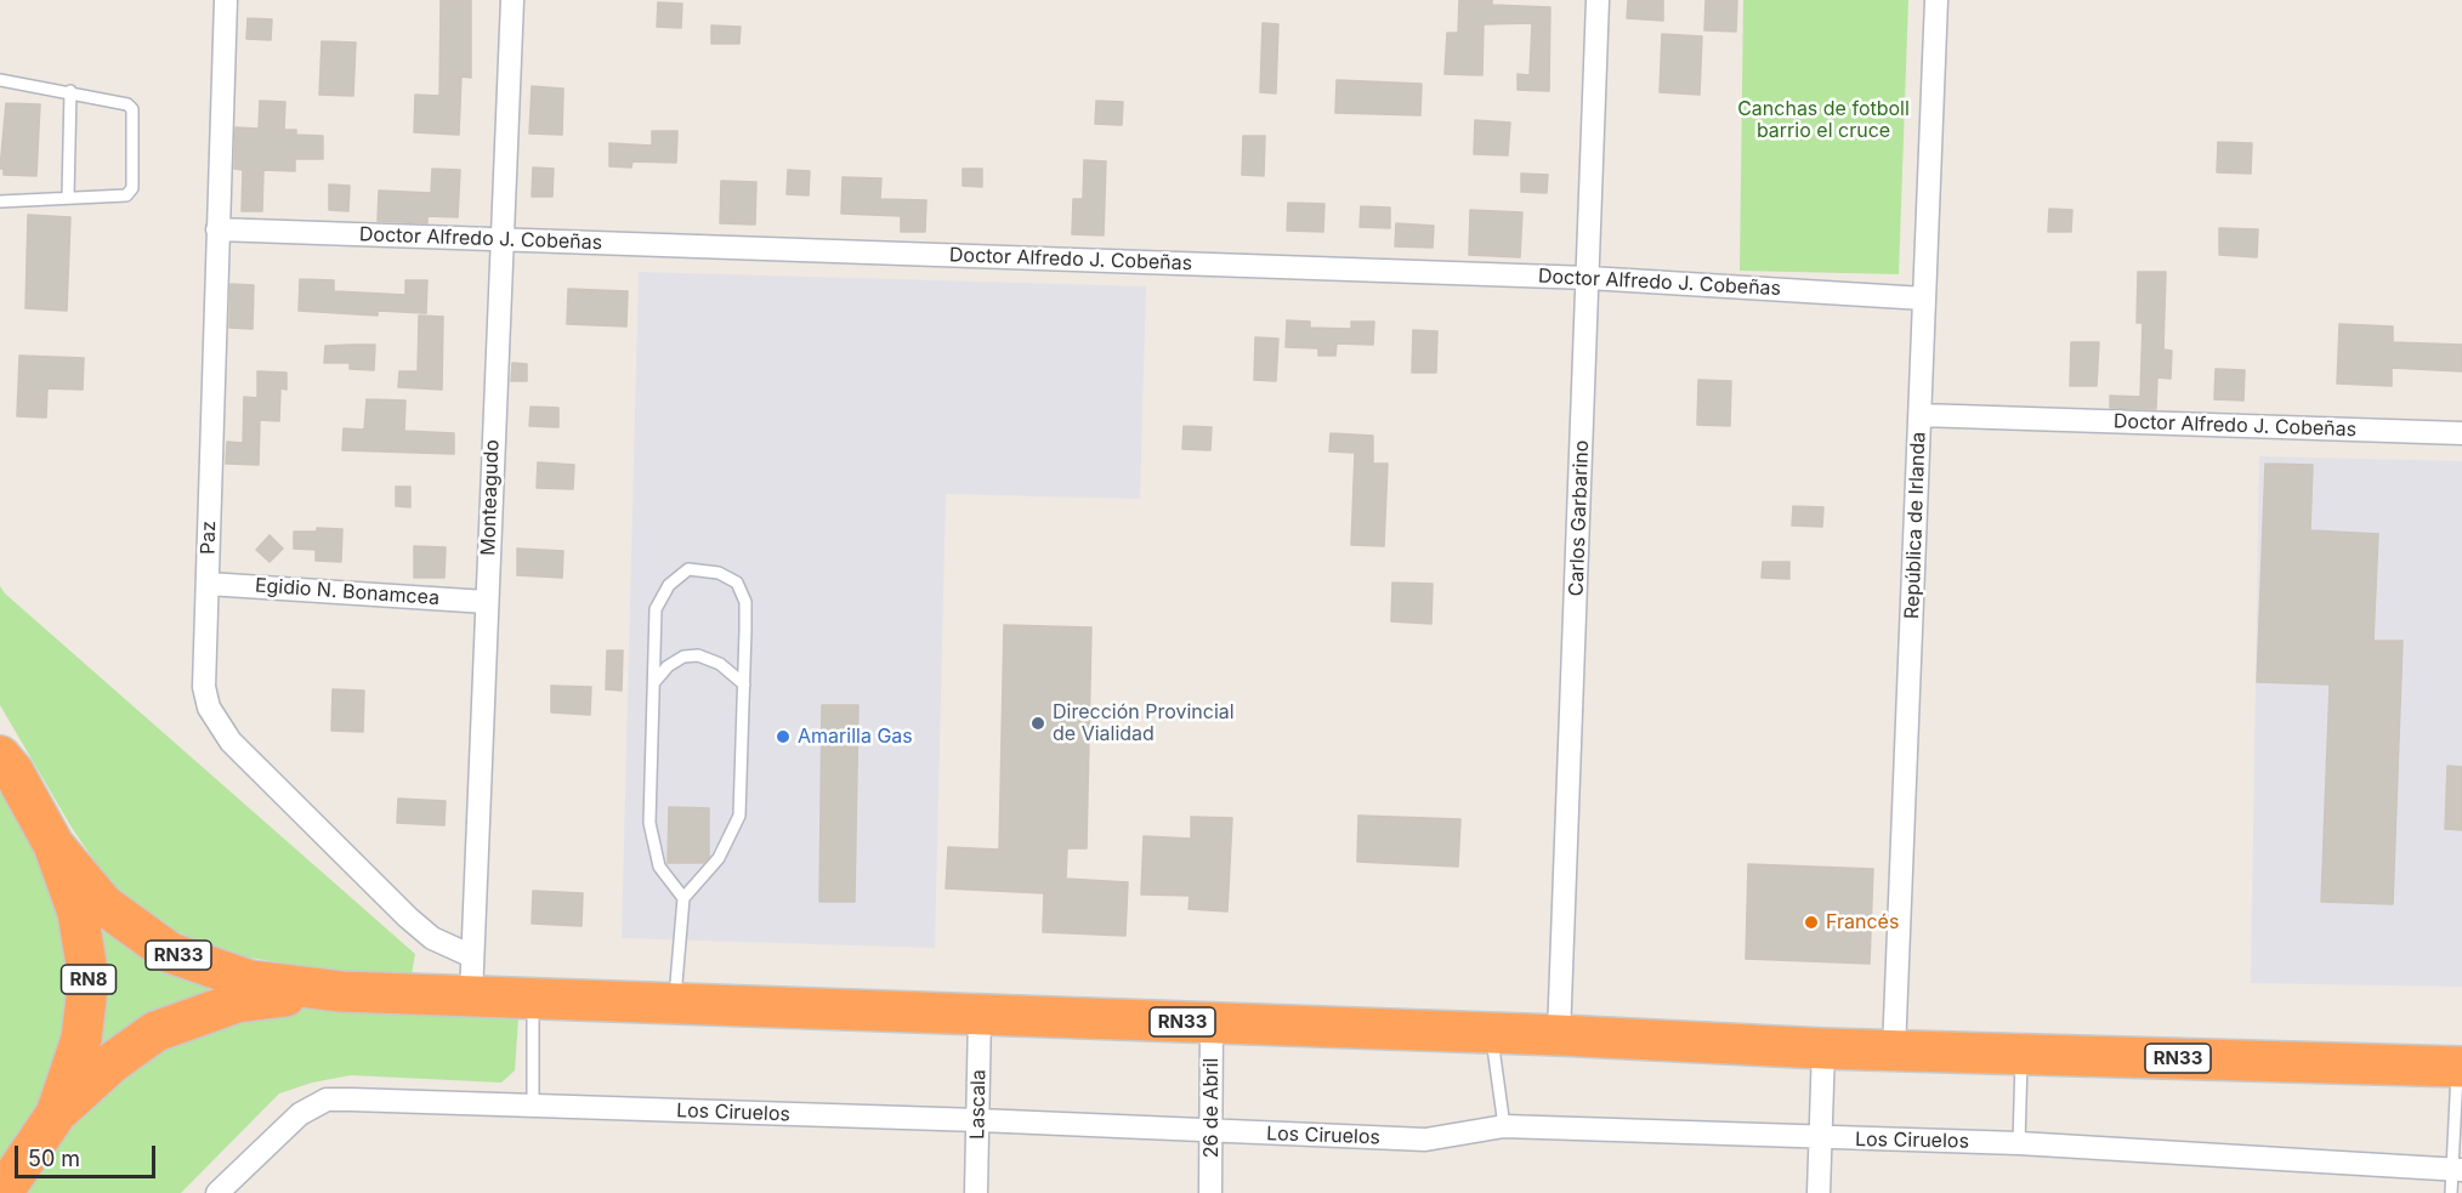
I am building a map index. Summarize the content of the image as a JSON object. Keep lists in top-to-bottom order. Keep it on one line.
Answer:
{"streets":{"highway":["RN33","RN8"],"street":["Doctor Alfredo J. Cobeñas","Monteagudo","Carlos Garbarino","República de Irlanda","Paz","Egidio N. Bonamcea","Lascala","26 de Abril","Los Ciruelos"]},"crossings":[["Doctor Alfredo J. Cobeñas","Monteagudo"],["Doctor Alfredo J. Cobeñas","Carlos Garbarino"],["Doctor Alfredo J. Cobeñas","República de Irlanda"],["Doctor Alfredo J. Cobeñas","Paz"],["Monteagudo","Paz"],["Monteagudo","Egidio N. Bonamcea"],["Monteagudo","RN33"],["Carlos Garbarino","RN33"],["República de Irlanda","RN33"],["Paz","Egidio N. Bonamcea"],["RN33","RN8"],["RN33","Lascala"],["RN33","26 de Abril"],["Lascala","Los Ciruelos"],["26 de Abril","Los Ciruelos"]],"parks":["Canchas de fotboll barrio el cruce"],"places":["Dirección Provincial de Vialidad","Amarilla Gas","Francés"],"scale_bar":"50 m"}
